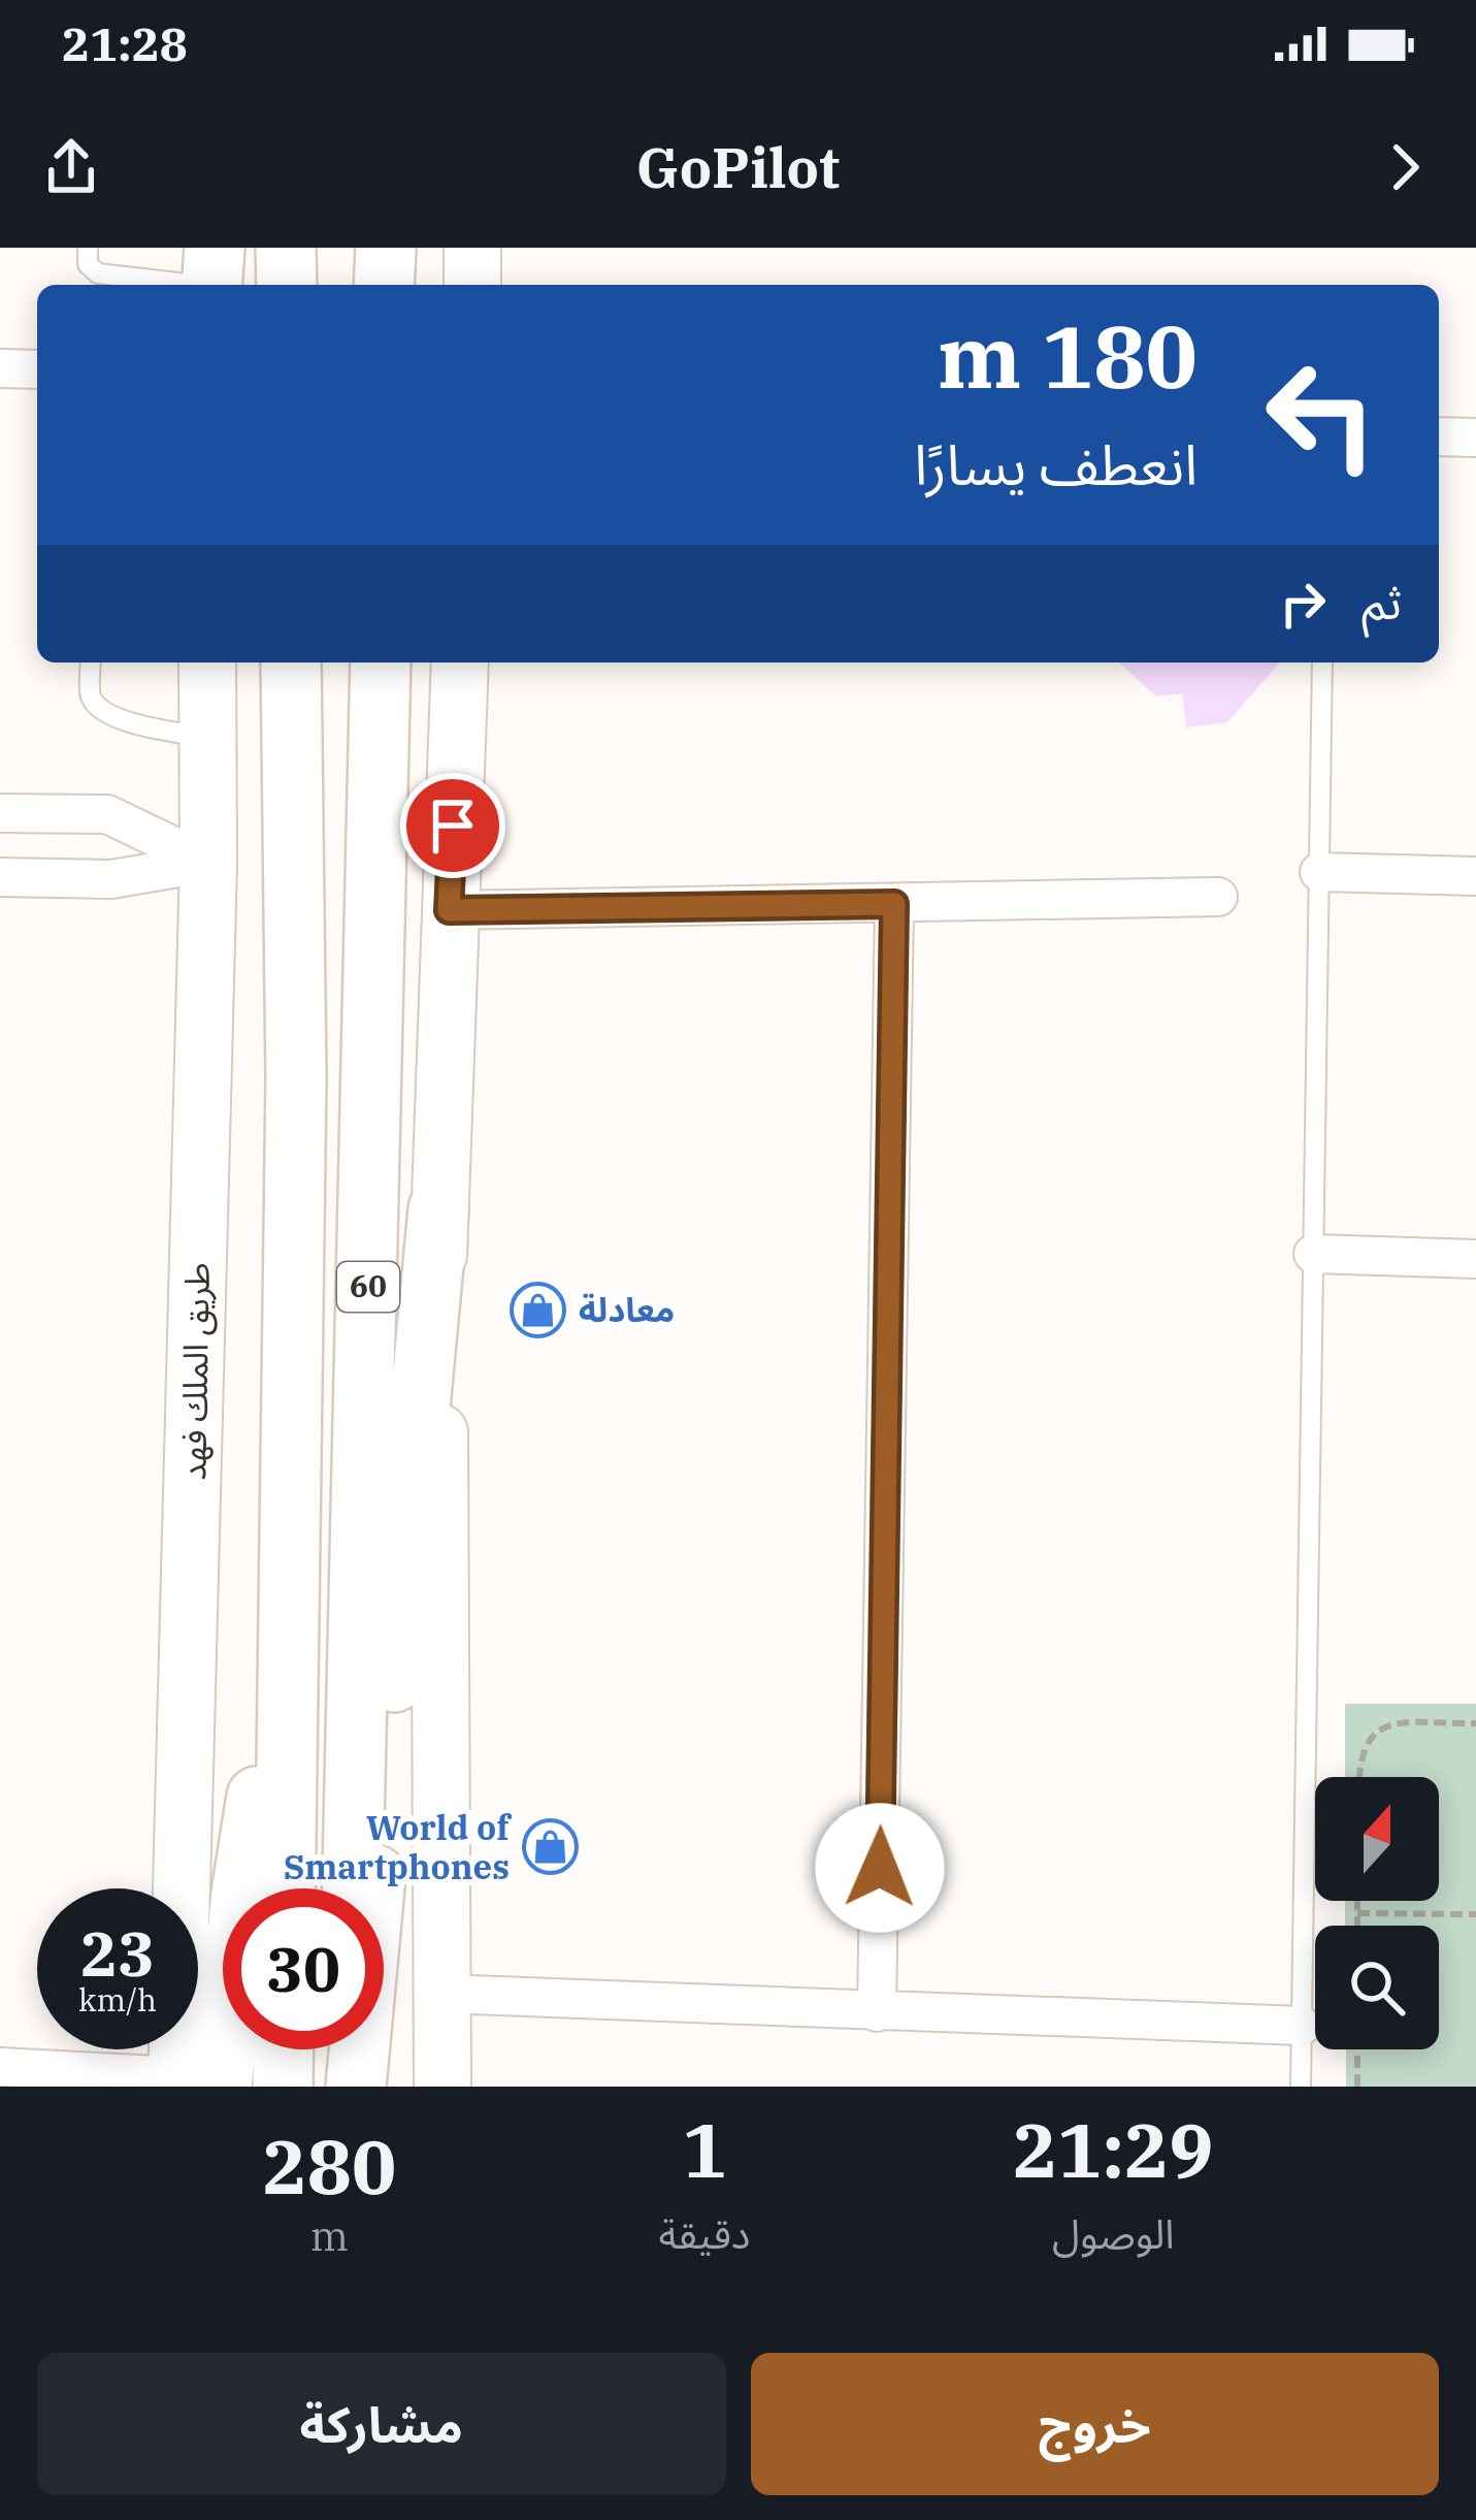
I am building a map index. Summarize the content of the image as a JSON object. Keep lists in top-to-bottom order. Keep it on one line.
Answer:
{"streets":{"highway":["60"],"main road":["طريق الملك فهد"]},"places":{"shop":["معادلة","World of Smartphones"]},"north":"top","page":{"status":"21:28","header":"GoPilot","turn":["180 m","انعطف يسارًا"],"then":"ثم","speed":"23 km/h","limit":"30","eta":["21:29","الوصول","1","دقيقة","280","m"],"buttons":["خروج","مشاركة"]}}
